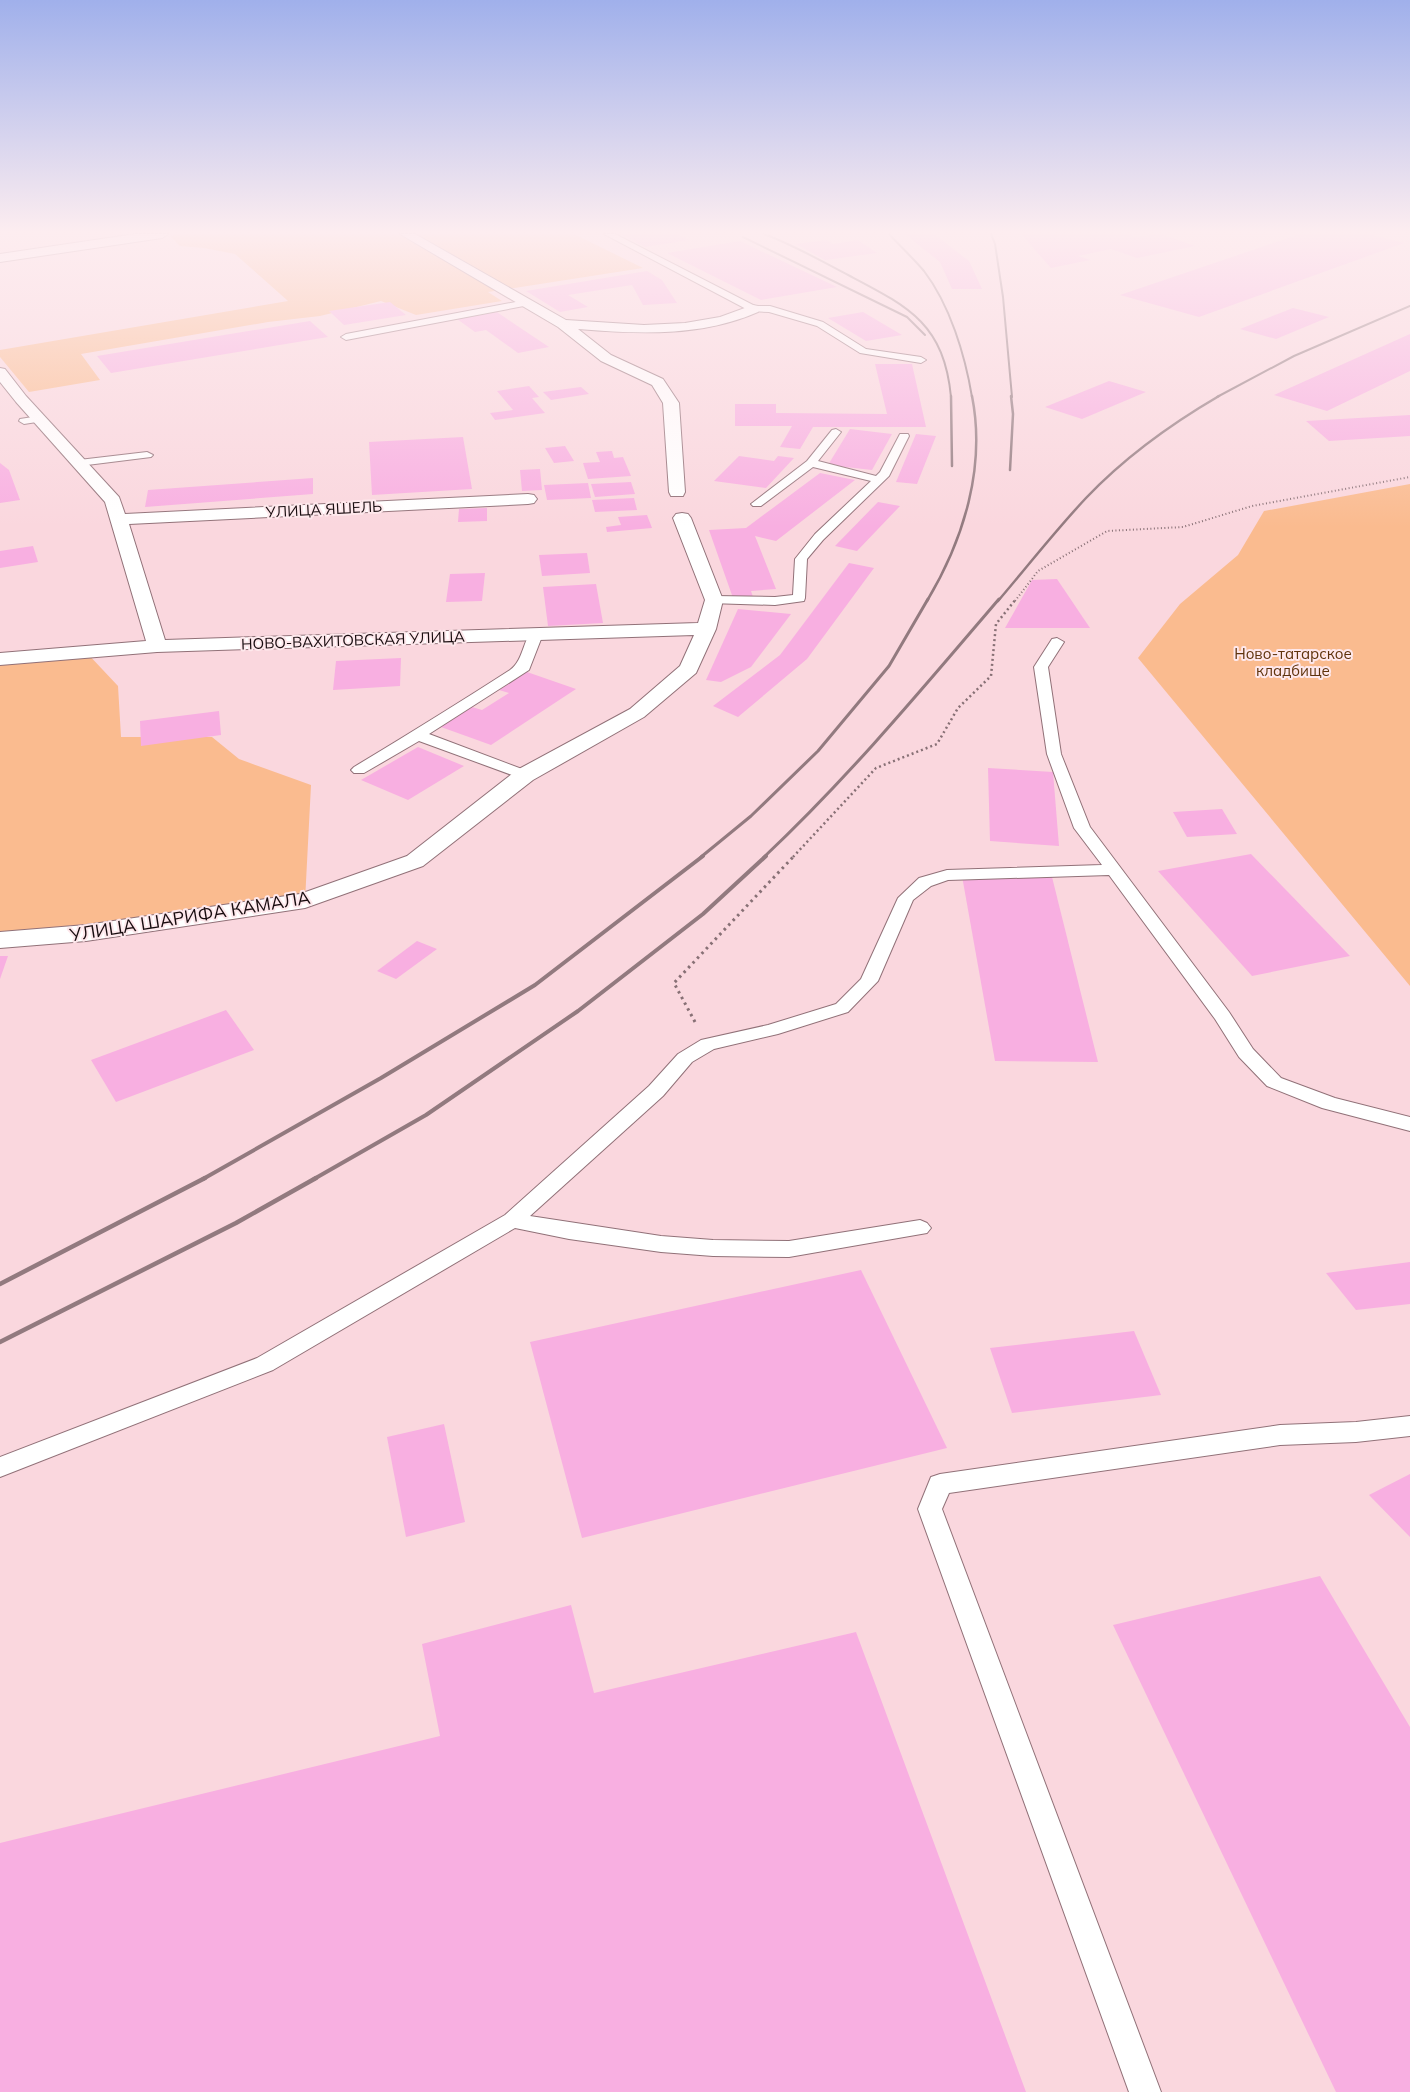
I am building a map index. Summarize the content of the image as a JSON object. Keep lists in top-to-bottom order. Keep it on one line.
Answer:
{"streets":{"street":["УЛИЦА ЯШЕЛЬ","НОВО-ВАХИТОВСКАЯ УЛИЦА","УЛИЦА ШАРИФА КАМАЛА"]},"crossings":[["НОВО-ВАХИТОВСКАЯ УЛИЦА","УЛИЦА ШАРИФА КАМАЛА"]],"parks":["Ново-татарское кладбище"]}
